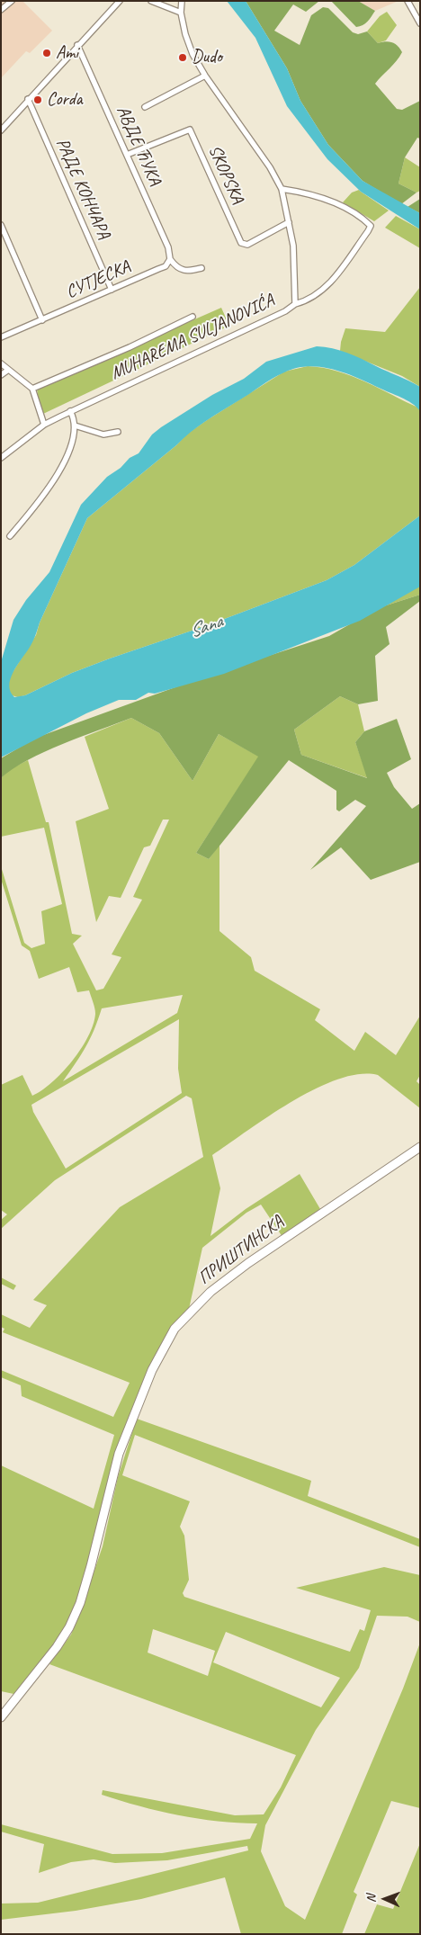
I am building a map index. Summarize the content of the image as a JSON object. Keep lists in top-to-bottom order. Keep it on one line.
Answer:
{"streets":{"street":["АВДЕ ЋУКА","SKOPSKA","РАДЕ КОНЧАРА","СУТЈЕСКА","MUHAREMA SULJANOVIĆA","ПРИШТИНСКА"]},"crossings":[["АВДЕ ЋУКА","SKOPSKA"],["АВДЕ ЋУКА","СУТЈЕСКА"],["SKOPSKA","MUHAREMA SULJANOVIĆA"],["РАДЕ КОНЧАРА","СУТЈЕСКА"]],"water":["Sana"],"places":["Ami","Dudo","Corda"],"north":"left"}
